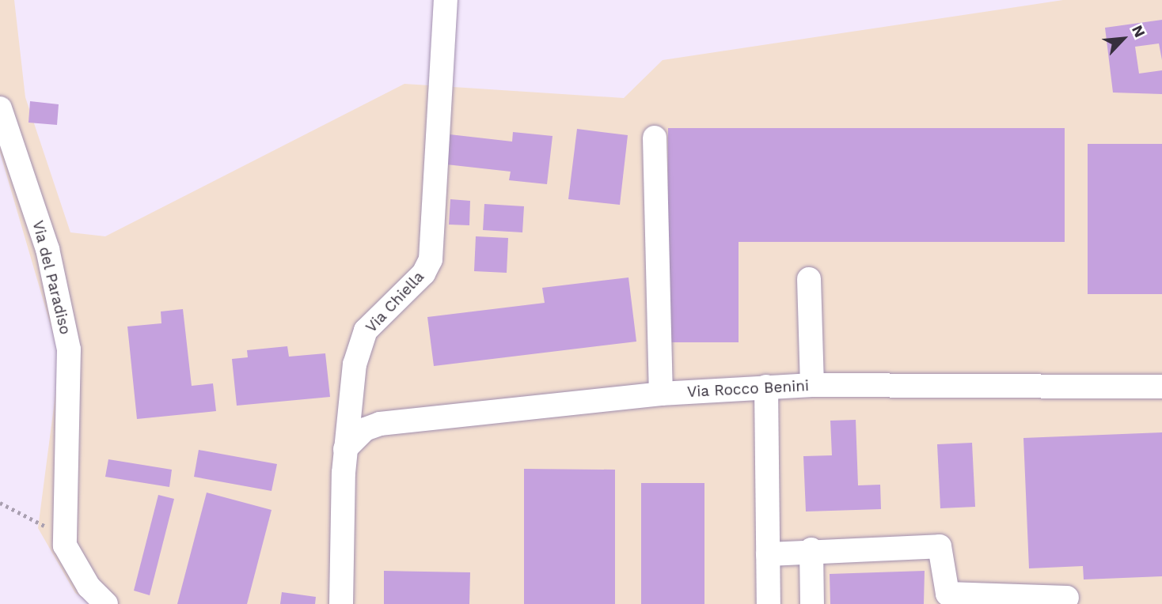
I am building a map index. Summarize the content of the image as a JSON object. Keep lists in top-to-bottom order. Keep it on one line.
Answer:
{"streets":{"street":["Via del Paradiso","Via Chiella","Via Rocco Benini"]},"crossings":[["Via Chiella","Via Rocco Benini"]],"north":"top right"}
